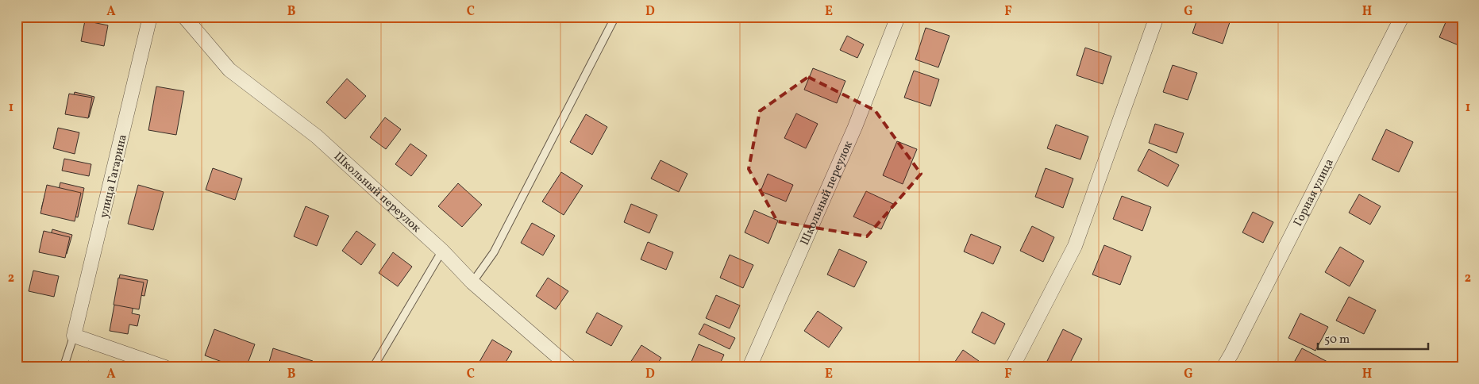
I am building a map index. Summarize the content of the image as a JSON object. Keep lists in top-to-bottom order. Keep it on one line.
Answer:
{"streets":{"street":["улица Гагарина","Школьный переулок","Горная улица"]},"scale_bar":"50 m","grid":{"columns":["A","B","C","D","E","F","G","H"],"rows":["1","2"]}}
